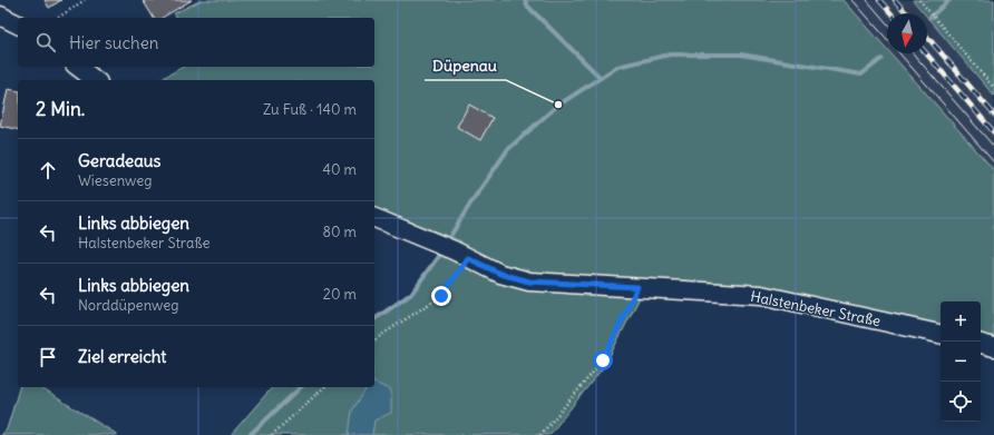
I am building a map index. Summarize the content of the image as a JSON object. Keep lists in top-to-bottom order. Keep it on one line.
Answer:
{"streets":{"street":["Halstenbeker Straße"]},"places":["Düpenau"],"north":"bottom","page":{"search":"Hier suchen","heading":["2 Min.","Zu Fuß · 140 m"],"list":[["Geradeaus","Wiesenweg","40 m"],["Links abbiegen","Halstenbeker Straße","80 m"],["Links abbiegen","Norddüpenweg","20 m"],"Ziel erreicht"],"map_buttons":["+","−"]}}
